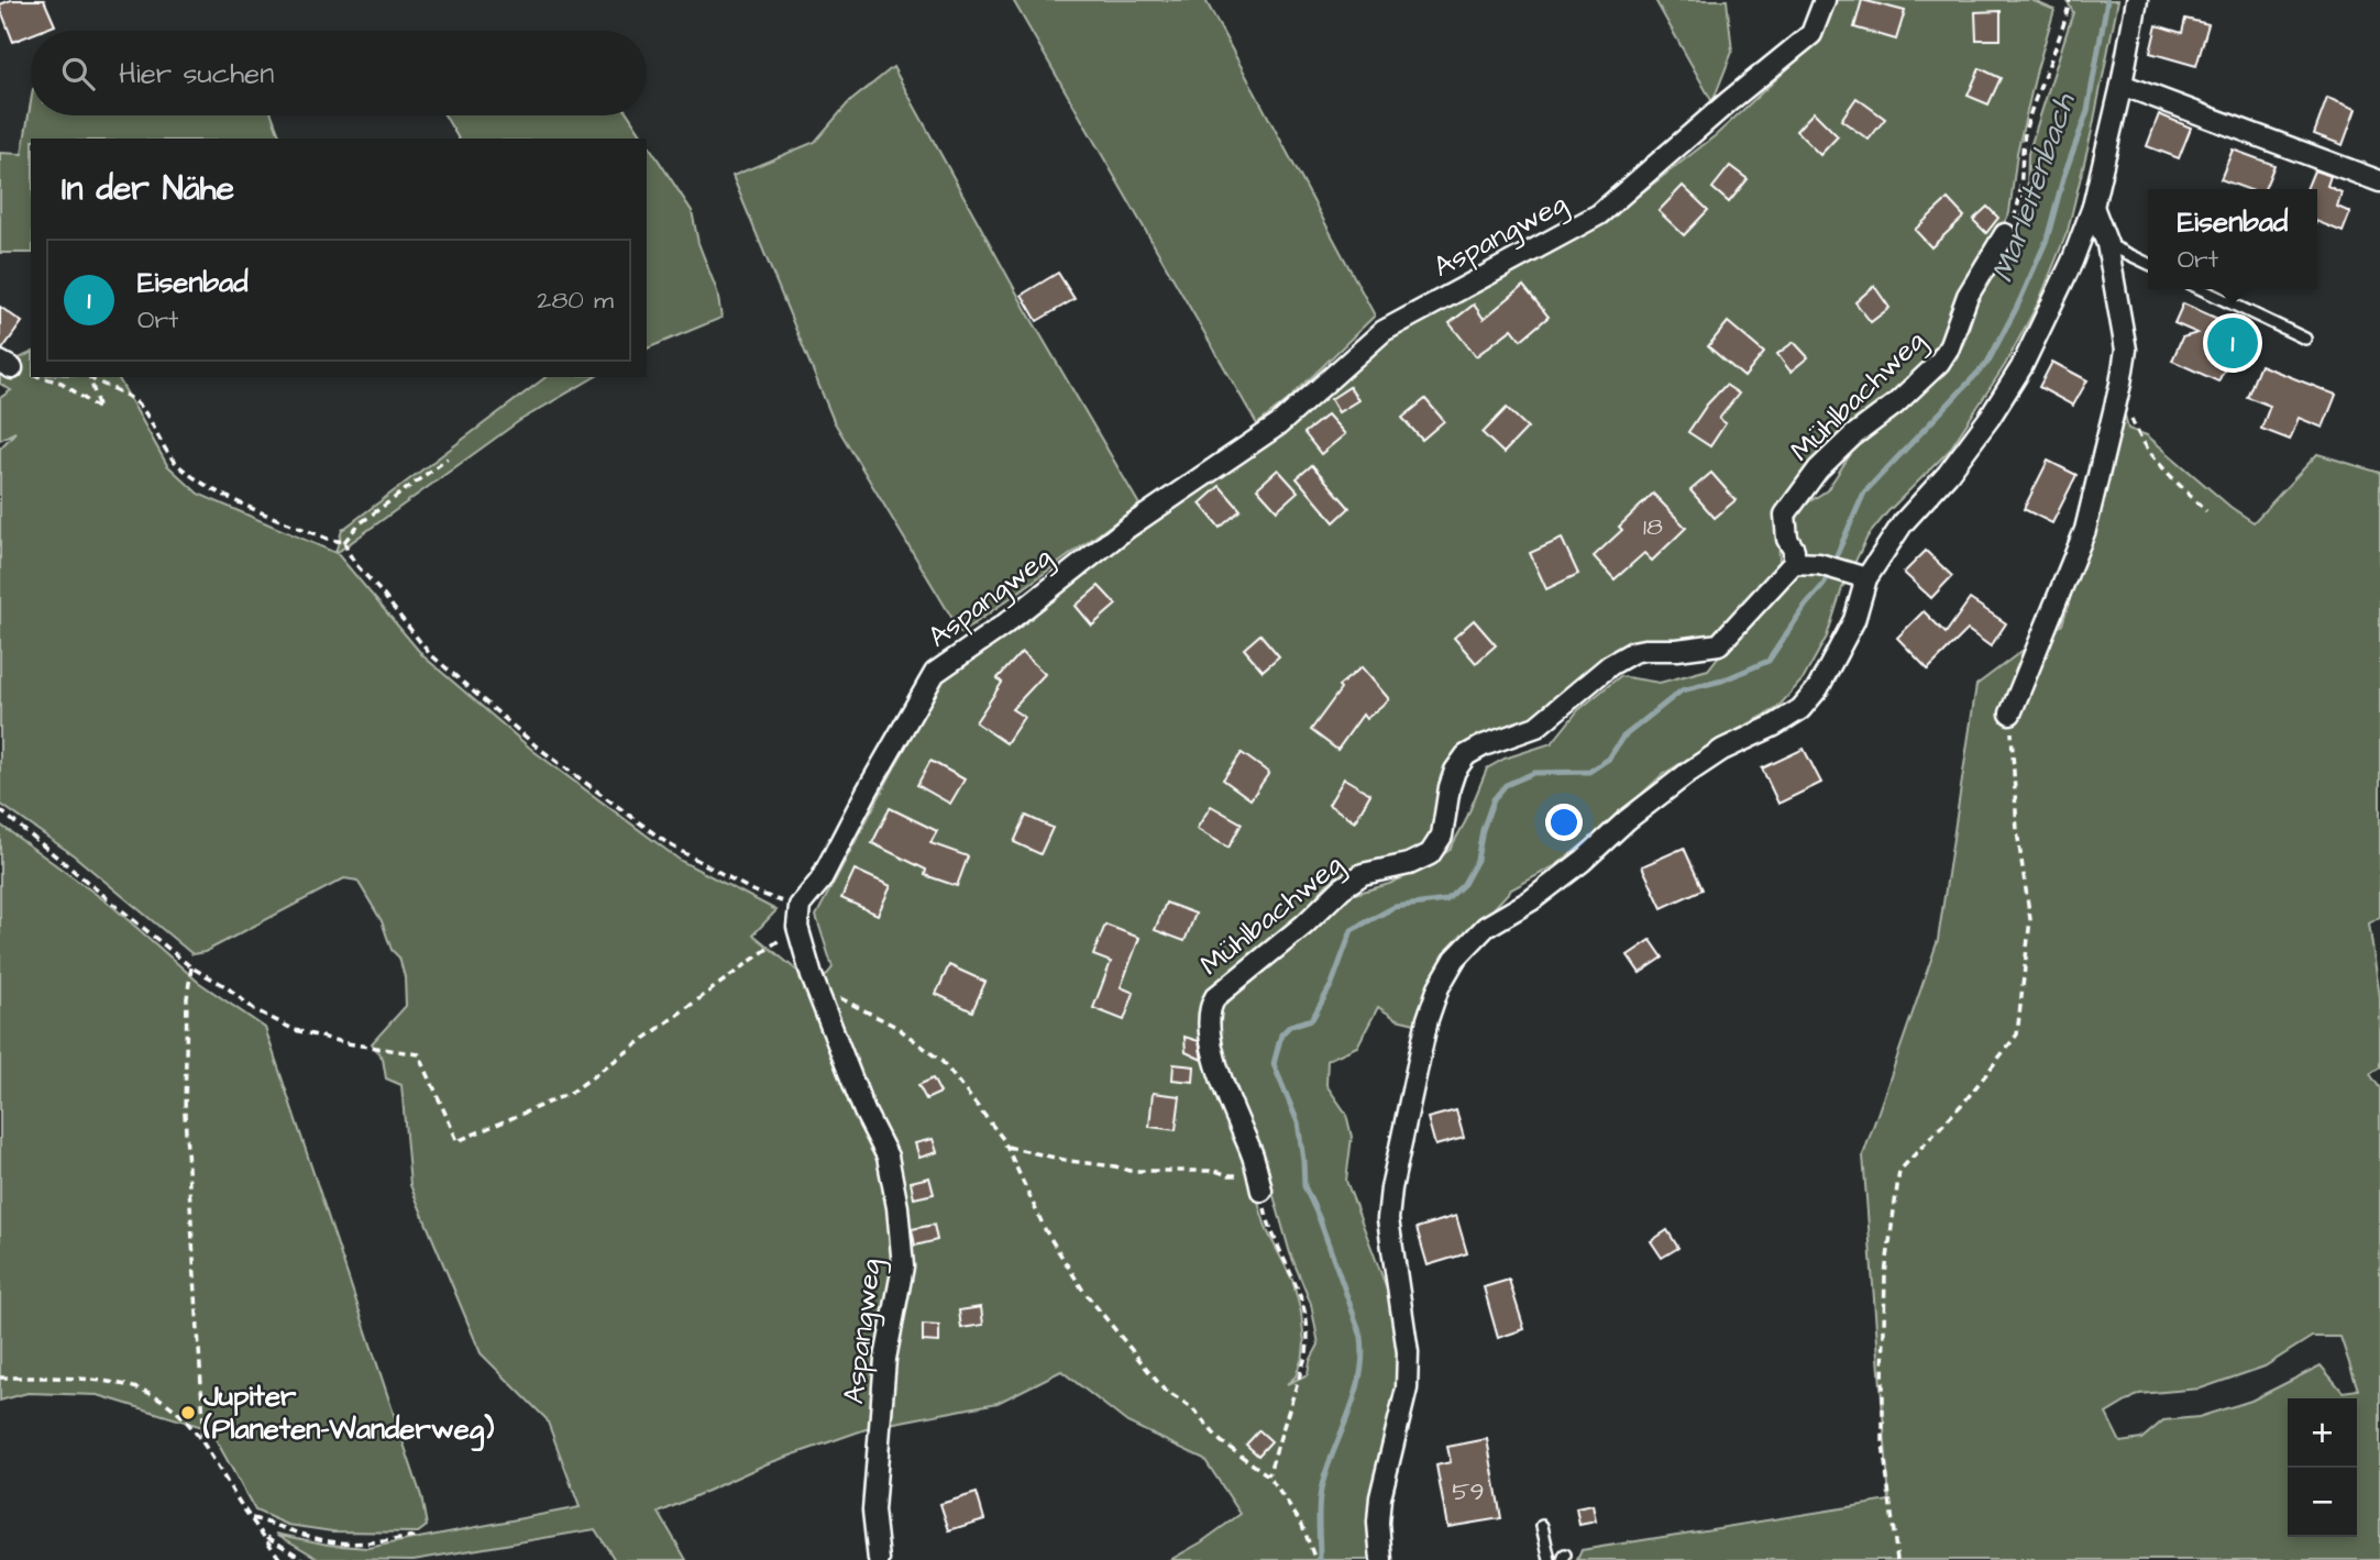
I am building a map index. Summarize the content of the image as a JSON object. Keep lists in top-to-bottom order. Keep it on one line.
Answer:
{"streets":{"street":["Aspangweg","Mühlbachweg"]},"water":["Marleitenbach"],"places":["Jupiter (Planeten-Wanderweg)"],"house_numbers":["18","59"],"page":{"search":"Hier suchen","heading":"In der Nähe","popup":["Eisenbad","Ort"],"list":[{"mark":"1","name":"Eisenbad","note":"Ort","value":"280 m"}],"pins":"1","map_buttons":["+","−"]}}
